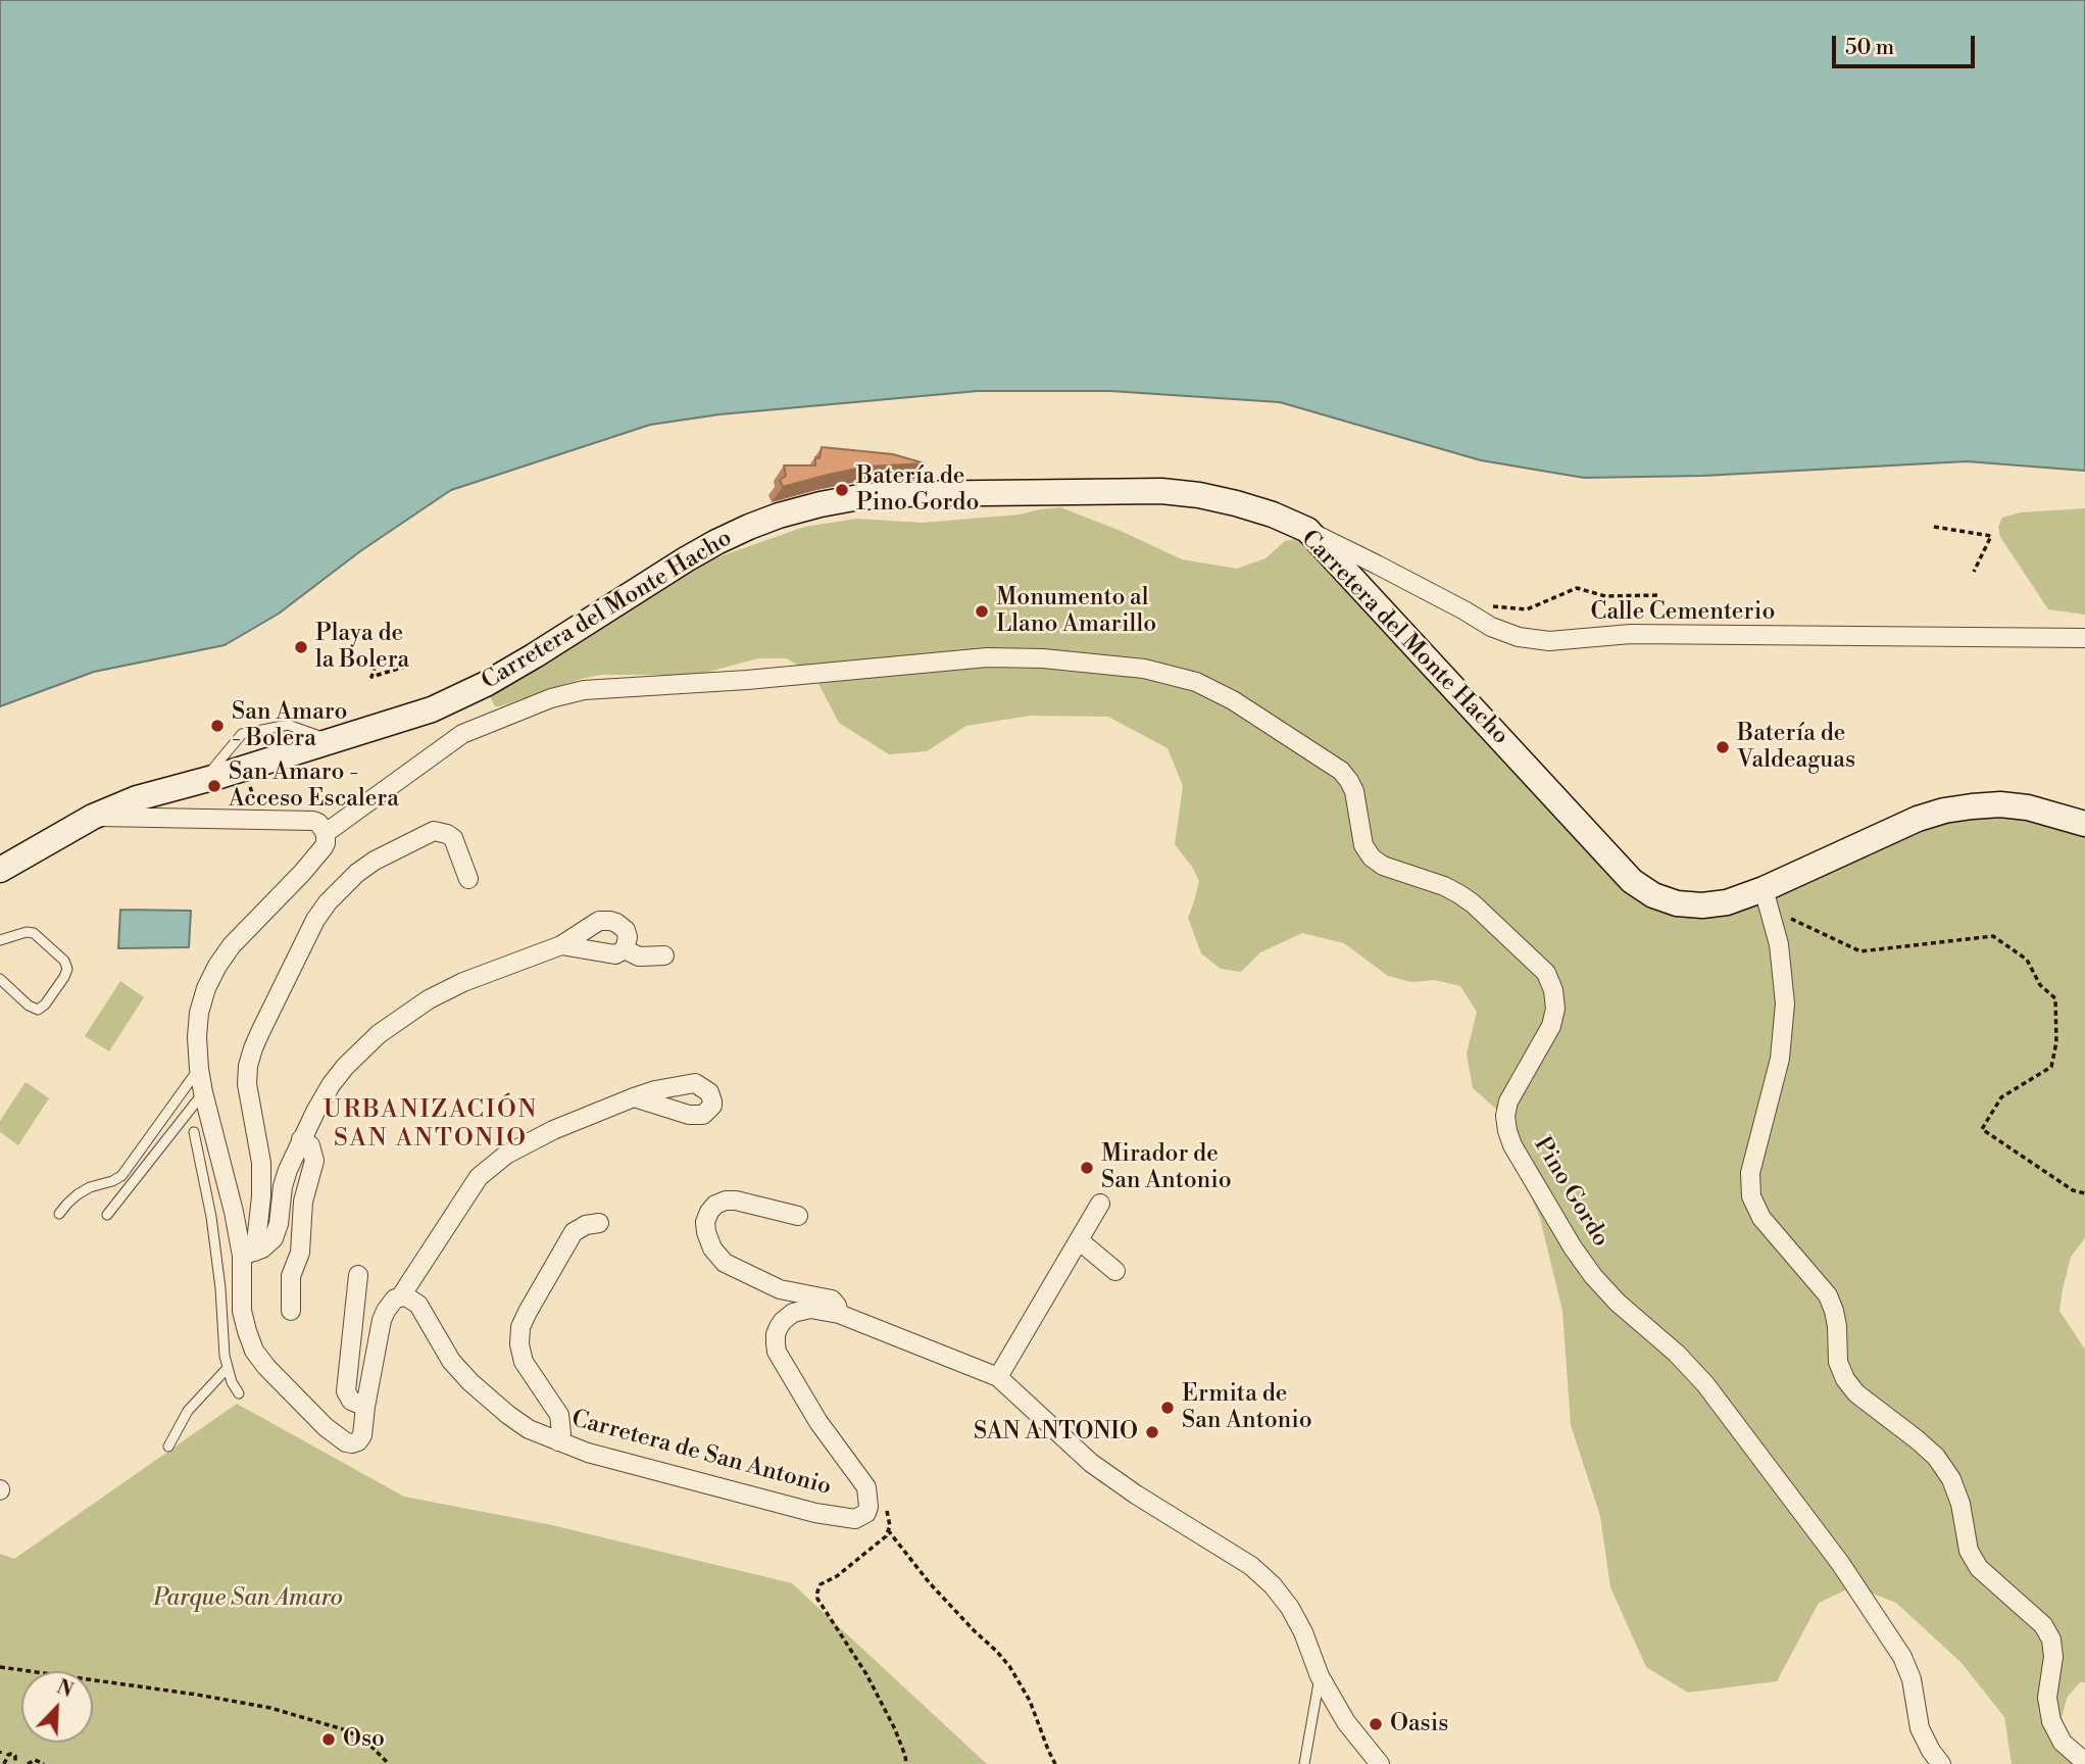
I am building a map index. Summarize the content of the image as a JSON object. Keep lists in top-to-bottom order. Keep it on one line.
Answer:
{"streets":{"main road":["Carretera del Monte Hacho"],"street":["Calle Cementerio","Pino Gordo","Carretera de San Antonio"]},"crossings":[["Carretera del Monte Hacho","Calle Cementerio"]],"districts":["URBANIZACIÓN SAN ANTONIO"],"parks":["Parque San Amaro"],"places":["Batería de Pino Gordo","Monumento al Llano Amarillo","Playa de la Bolera","San Amaro - Bolera","Batería de Valdeaguas","San Amaro - Acceso Escalera","Mirador de San Antonio","Ermita de San Antonio","SAN ANTONIO","Oasis","Oso"],"scale_bar":"50 m","north":"top right"}
